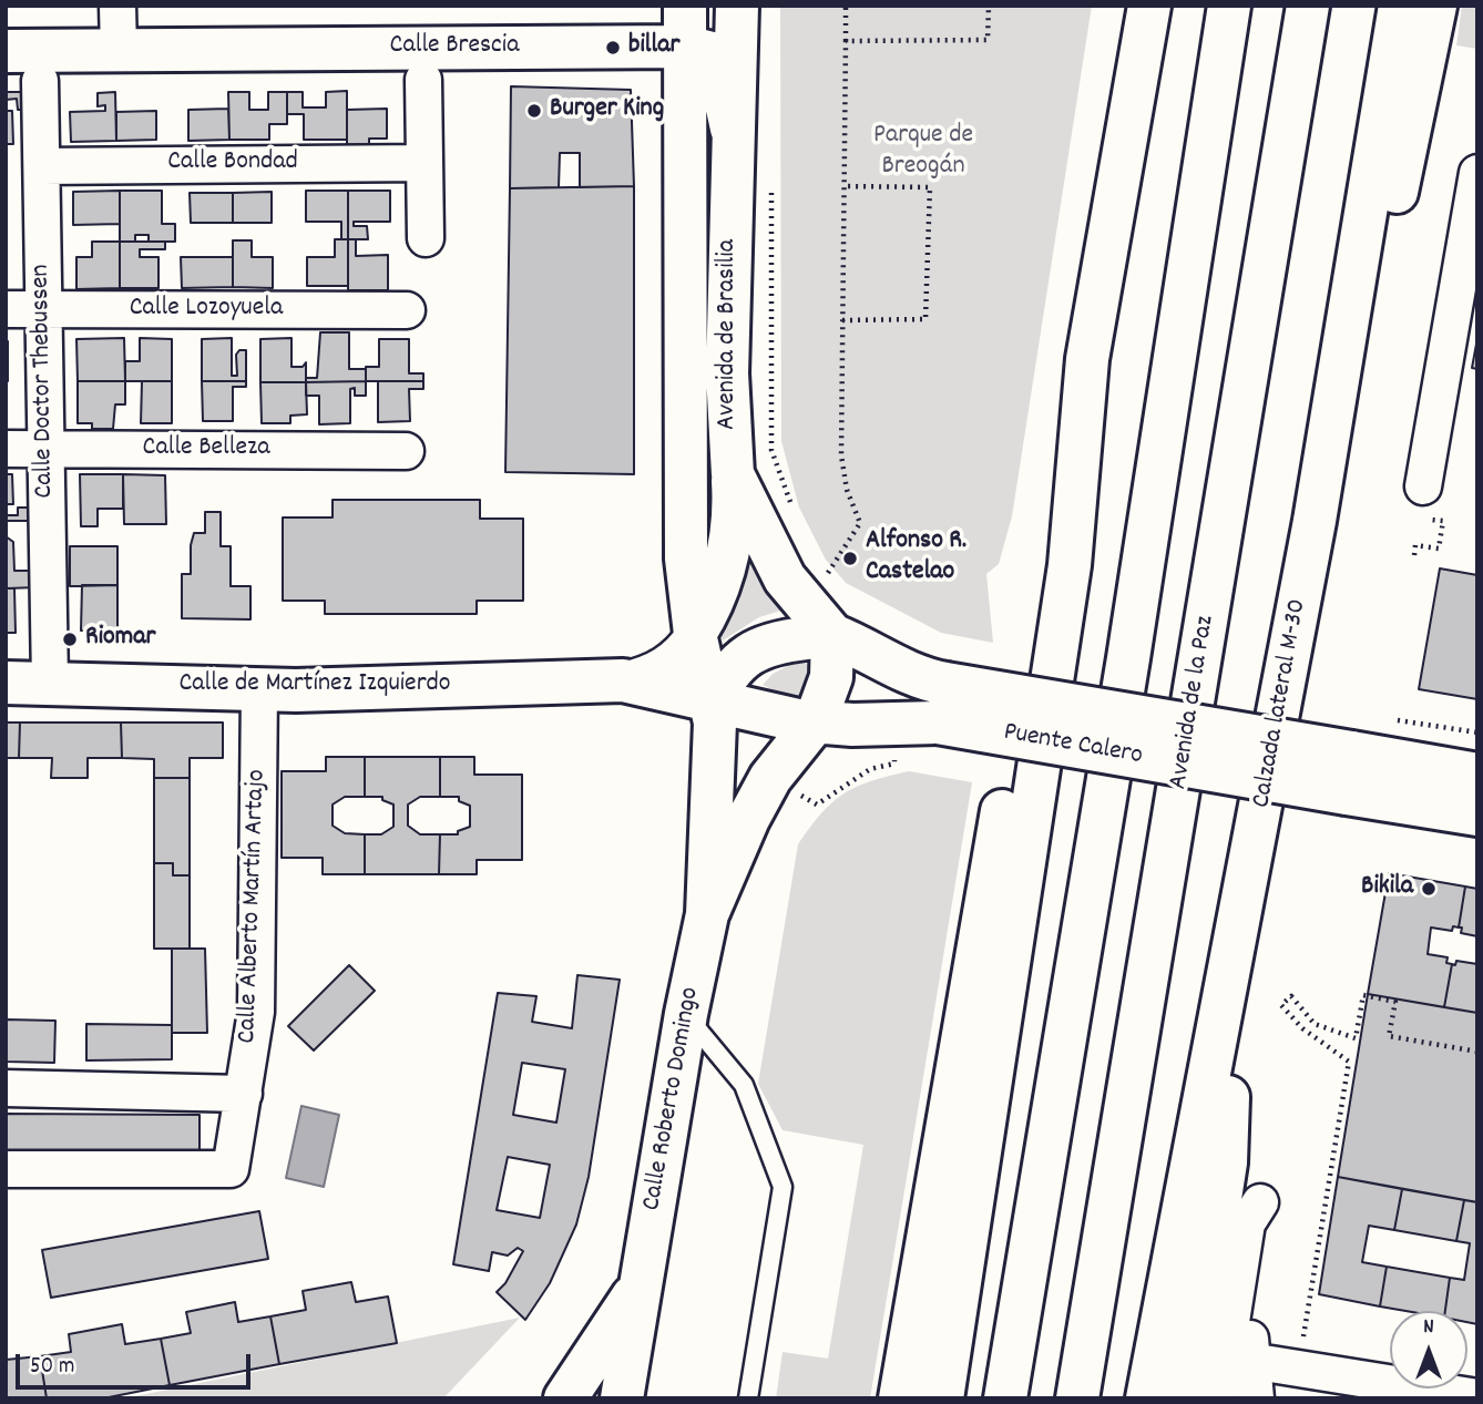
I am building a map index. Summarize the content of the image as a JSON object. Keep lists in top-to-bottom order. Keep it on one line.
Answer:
{"streets":{"main road":["Calle Brescia","Avenida de Brasilia","Calle de Martínez Izquierdo","Avenida de la Paz","Calzada lateral M-30","Puente Calero","Calle Roberto Domingo"],"street":["Calle Bondad","Calle Lozoyuela","Calle Doctor Thebussen","Calle Belleza","Calle Alberto Martín Artajo"]},"crossings":[["Calle Brescia","Avenida de Brasilia"],["Calle Bondad","Calle Doctor Thebussen"],["Calle Lozoyuela","Calle Doctor Thebussen"],["Avenida de Brasilia","Calle de Martínez Izquierdo"],["Avenida de Brasilia","Calle Roberto Domingo"],["Calle Doctor Thebussen","Calle Belleza"],["Calle Doctor Thebussen","Calle de Martínez Izquierdo"],["Calle de Martínez Izquierdo","Puente Calero"],["Calle de Martínez Izquierdo","Calle Alberto Martín Artajo"],["Calle de Martínez Izquierdo","Calle Roberto Domingo"]],"parks":["Parque de Breogán"],"places":["billar","Burger King","Alfonso R. Castelao","Riomar","Bikila"],"scale_bar":"50 m","north":"top"}
